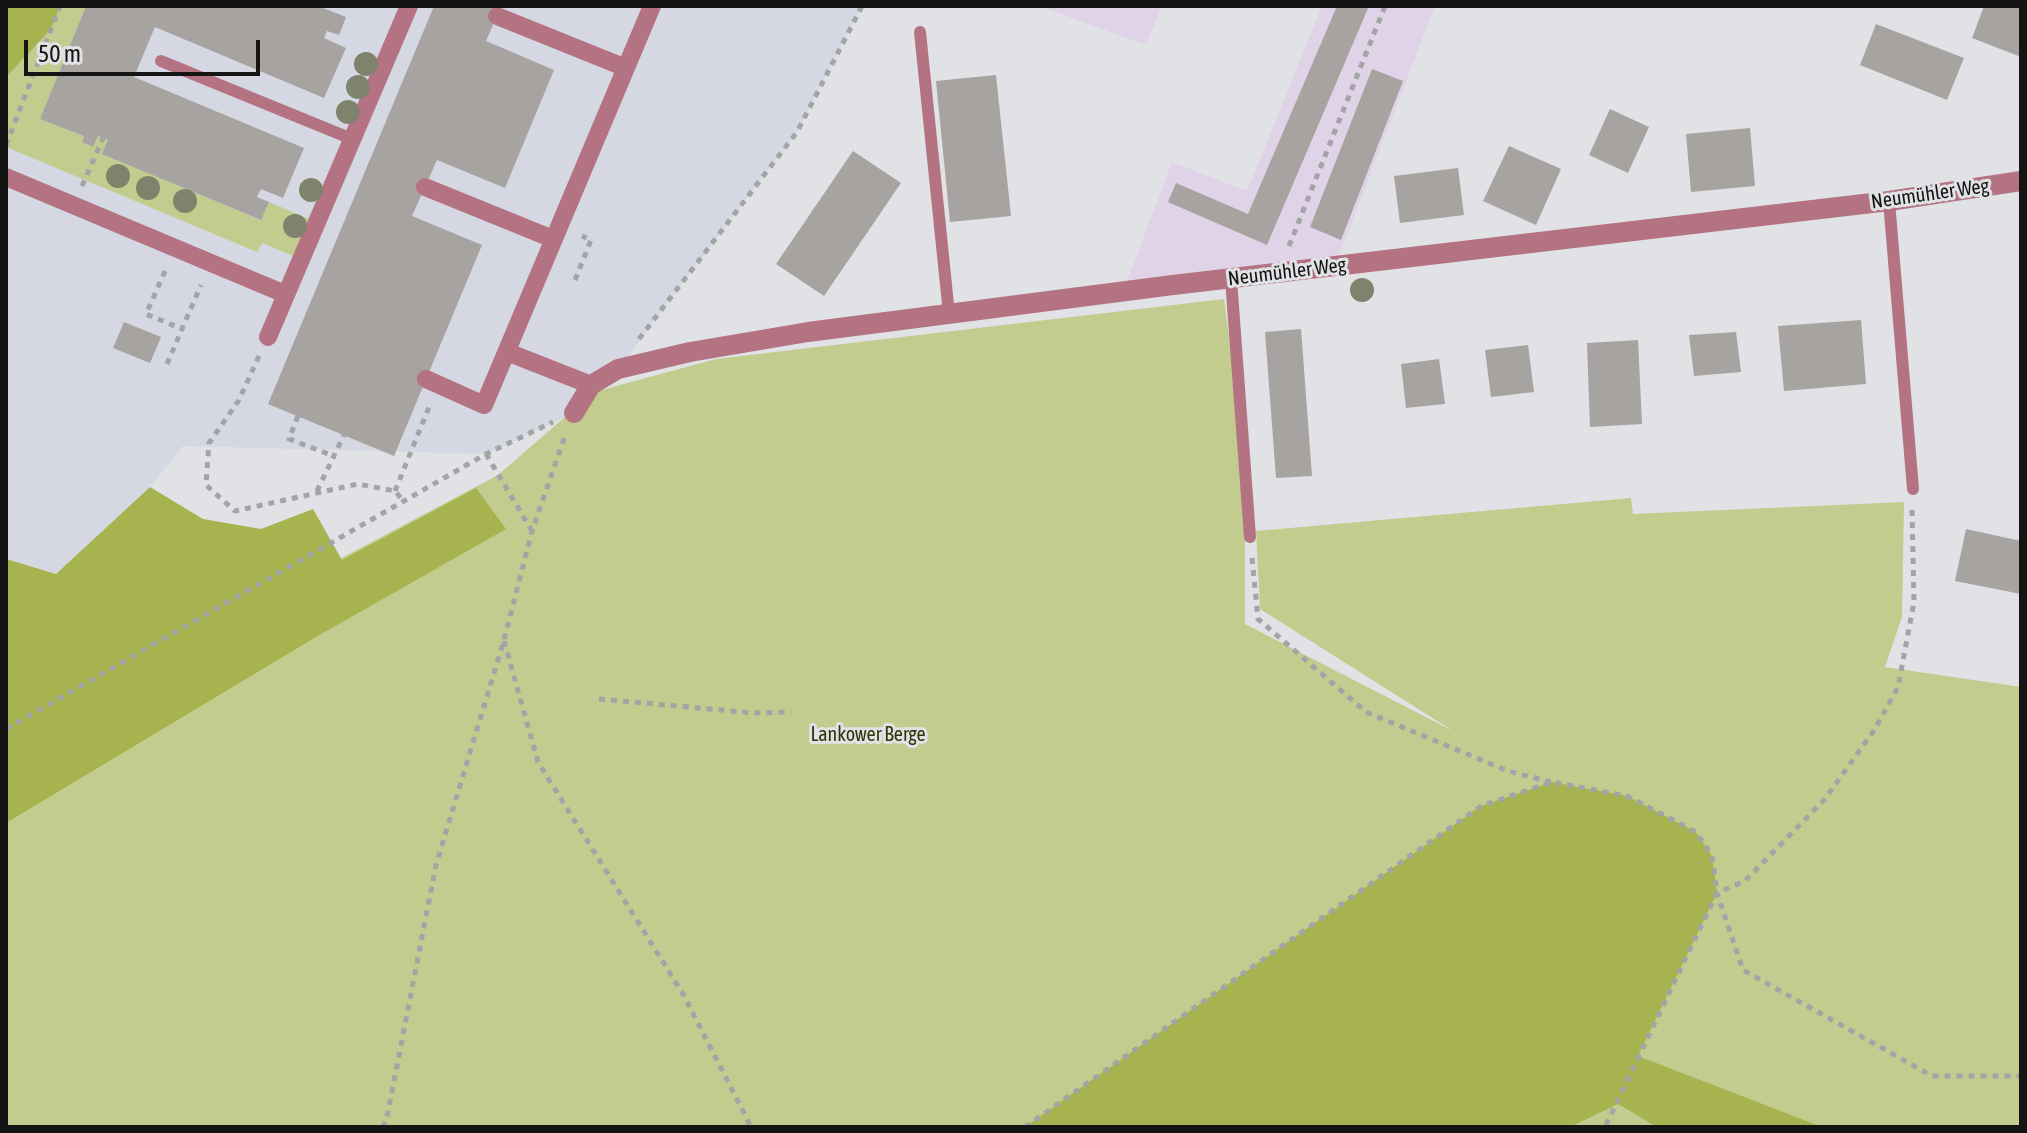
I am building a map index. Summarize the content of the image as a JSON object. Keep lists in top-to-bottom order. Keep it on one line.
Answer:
{"streets":{"street":["Neumühler Weg"]},"parks":["Lankower Berge"],"scale_bar":"50 m"}
